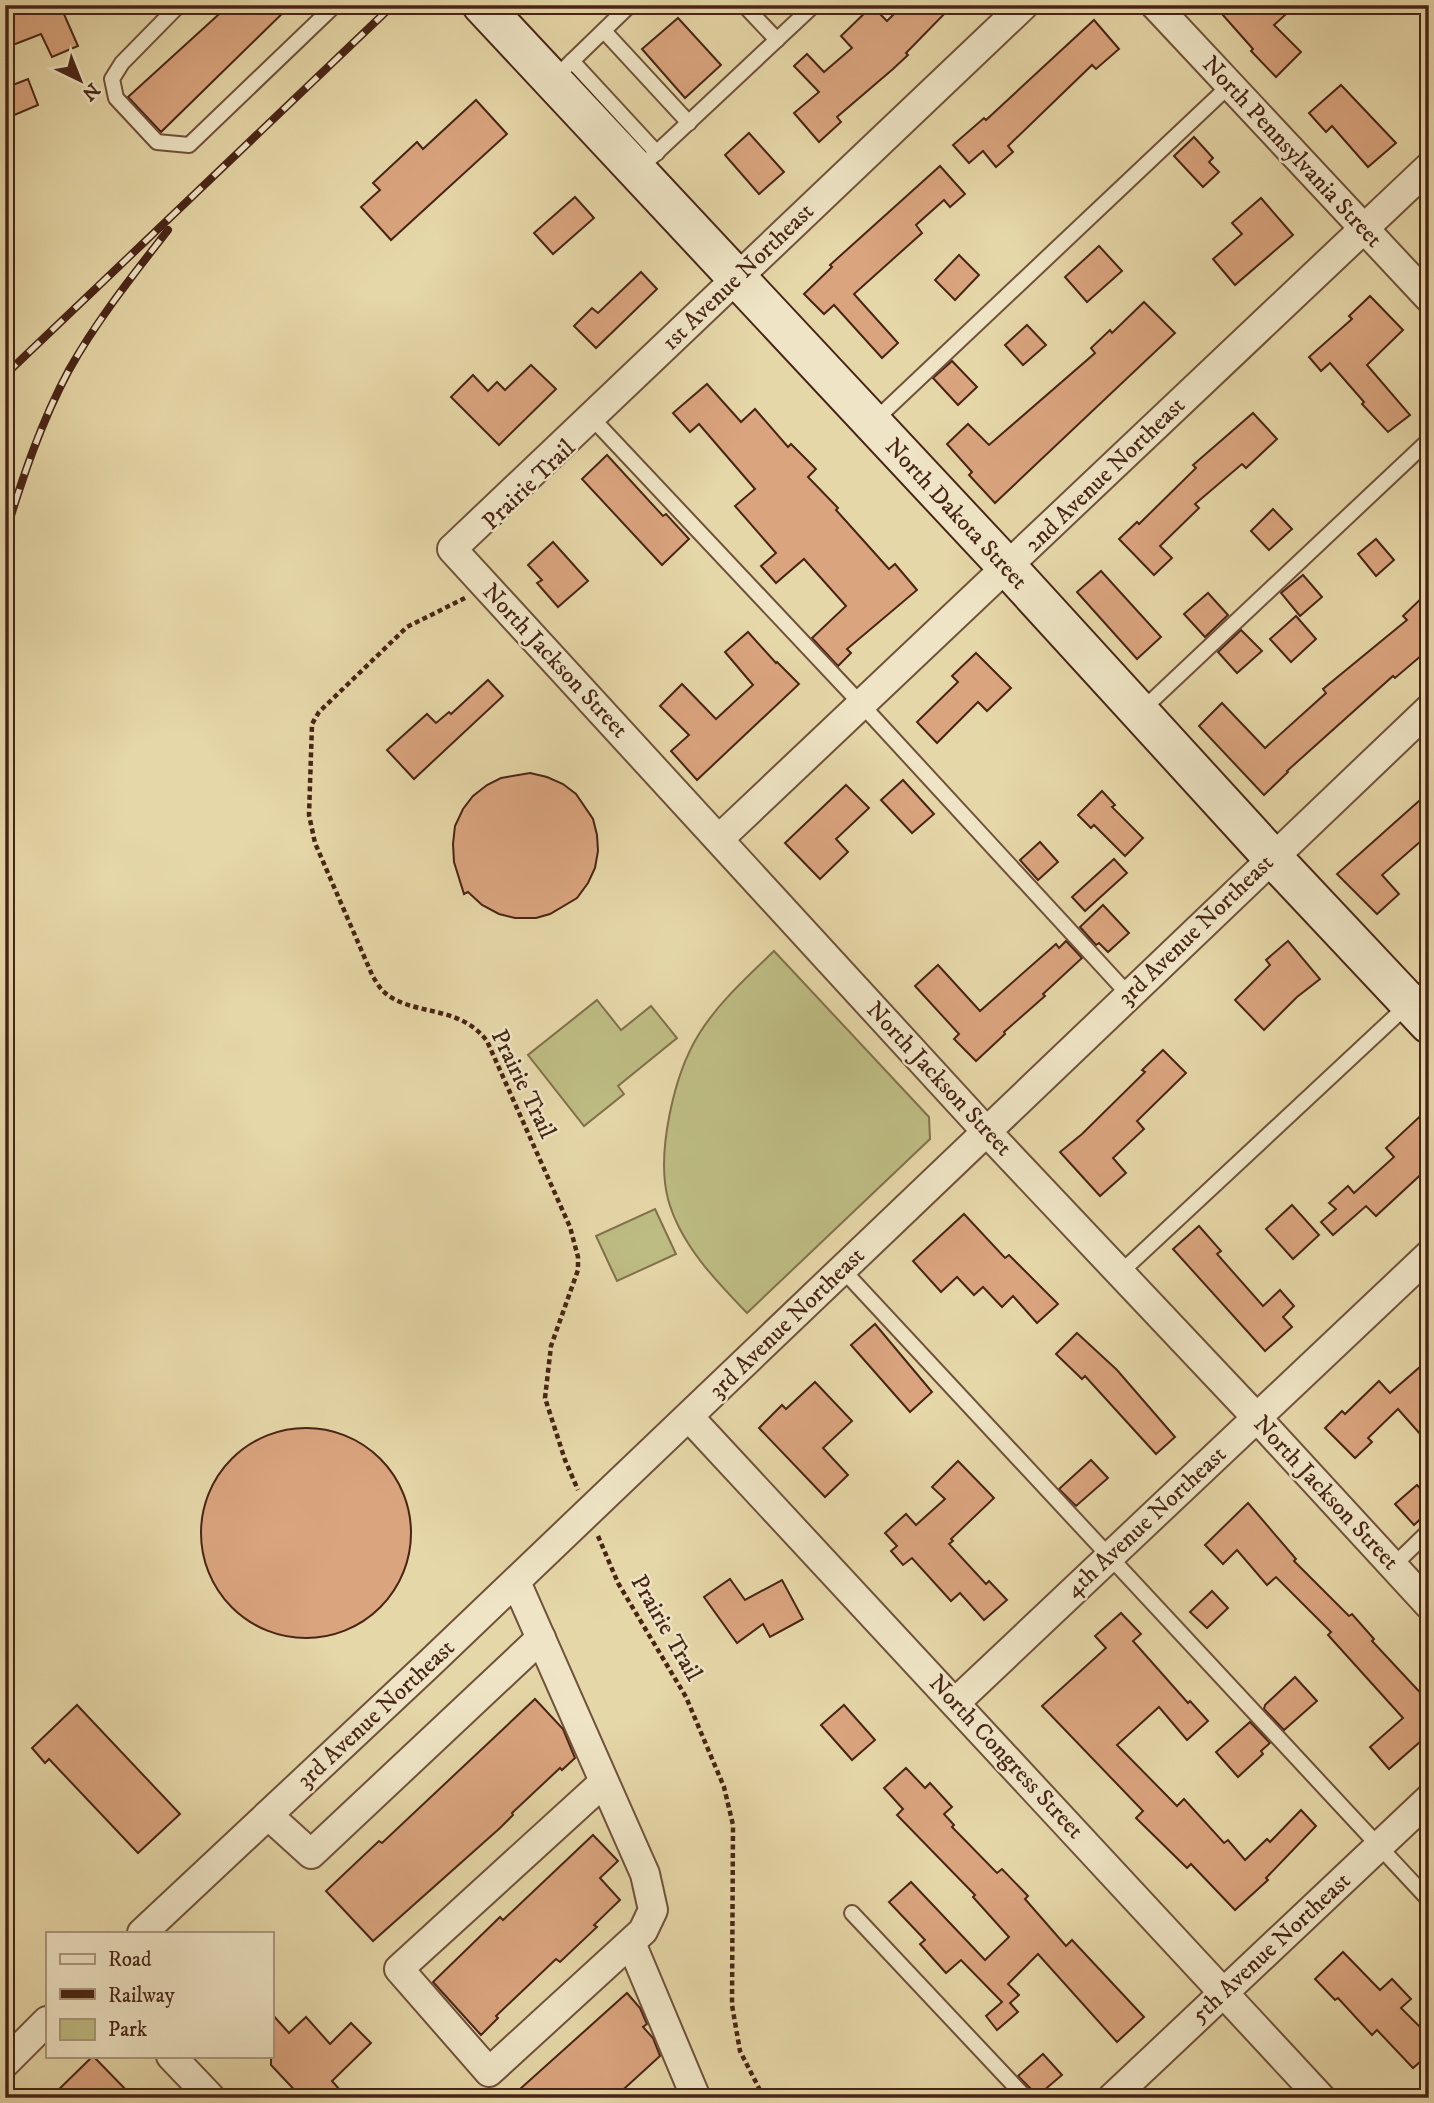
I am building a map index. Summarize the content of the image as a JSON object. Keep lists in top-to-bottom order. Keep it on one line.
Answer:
{"streets":{"street":["North Pennsylvania Street","1st Avenue Northeast","2nd Avenue Northeast","North Dakota Street","North Jackson Street","3rd Avenue Northeast","4th Avenue Northeast","North Congress Street","5th Avenue Northeast"],"path":["Prairie Trail"]},"crossings":[["North Pennsylvania Street","2nd Avenue Northeast"],["1st Avenue Northeast","North Dakota Street"],["1st Avenue Northeast","North Jackson Street"],["2nd Avenue Northeast","North Dakota Street"],["2nd Avenue Northeast","North Jackson Street"],["Prairie Trail","North Jackson Street"],["Prairie Trail","3rd Avenue Northeast"],["North Dakota Street","3rd Avenue Northeast"],["North Jackson Street","3rd Avenue Northeast"],["North Jackson Street","4th Avenue Northeast"],["3rd Avenue Northeast","North Congress Street"],["4th Avenue Northeast","North Congress Street"],["North Congress Street","5th Avenue Northeast"]],"legend":["Road","Railway","Park"],"north":"bottom right"}
